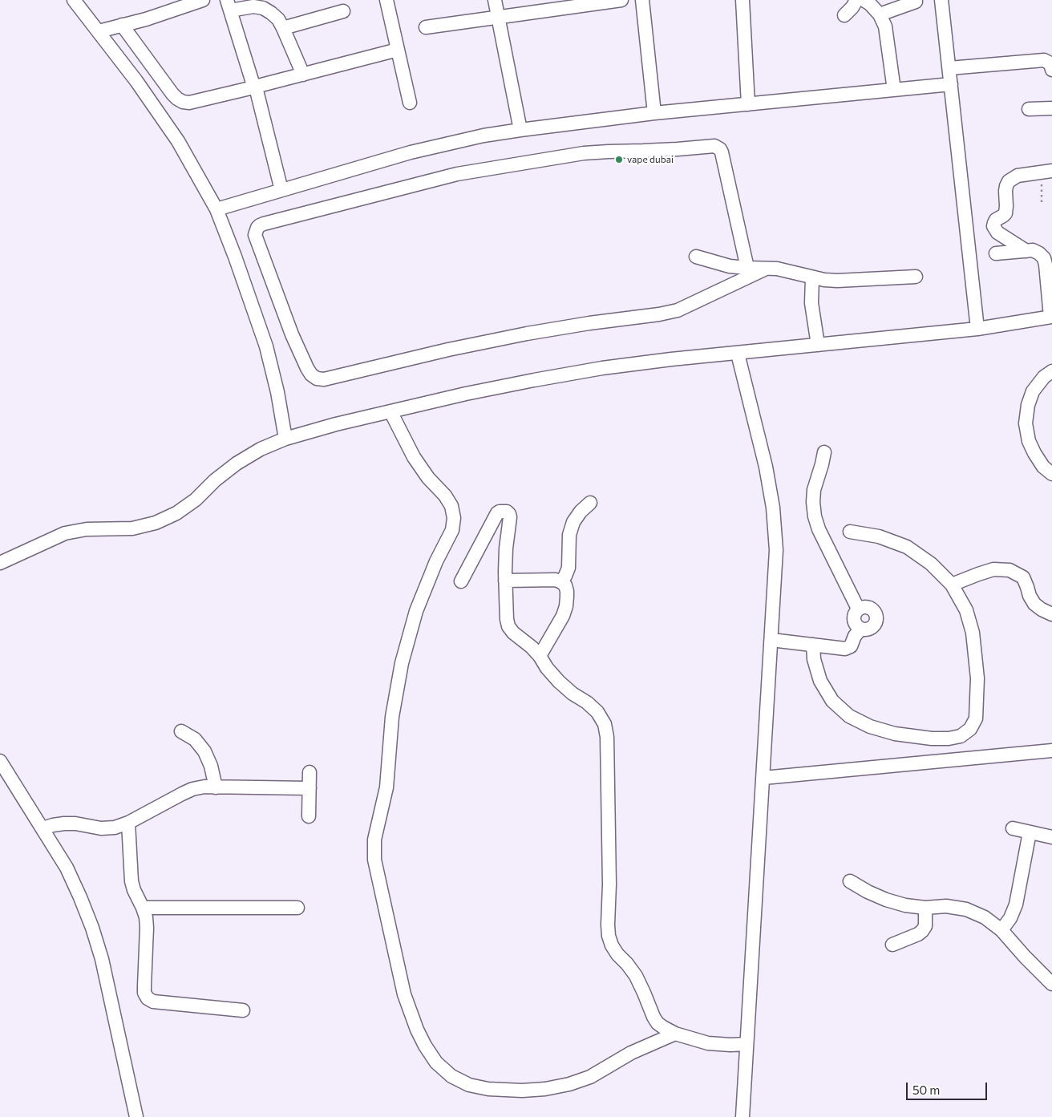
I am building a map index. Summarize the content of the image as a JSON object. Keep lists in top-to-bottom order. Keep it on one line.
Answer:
{"places":["vape dubai"],"scale_bar":"50 m"}
